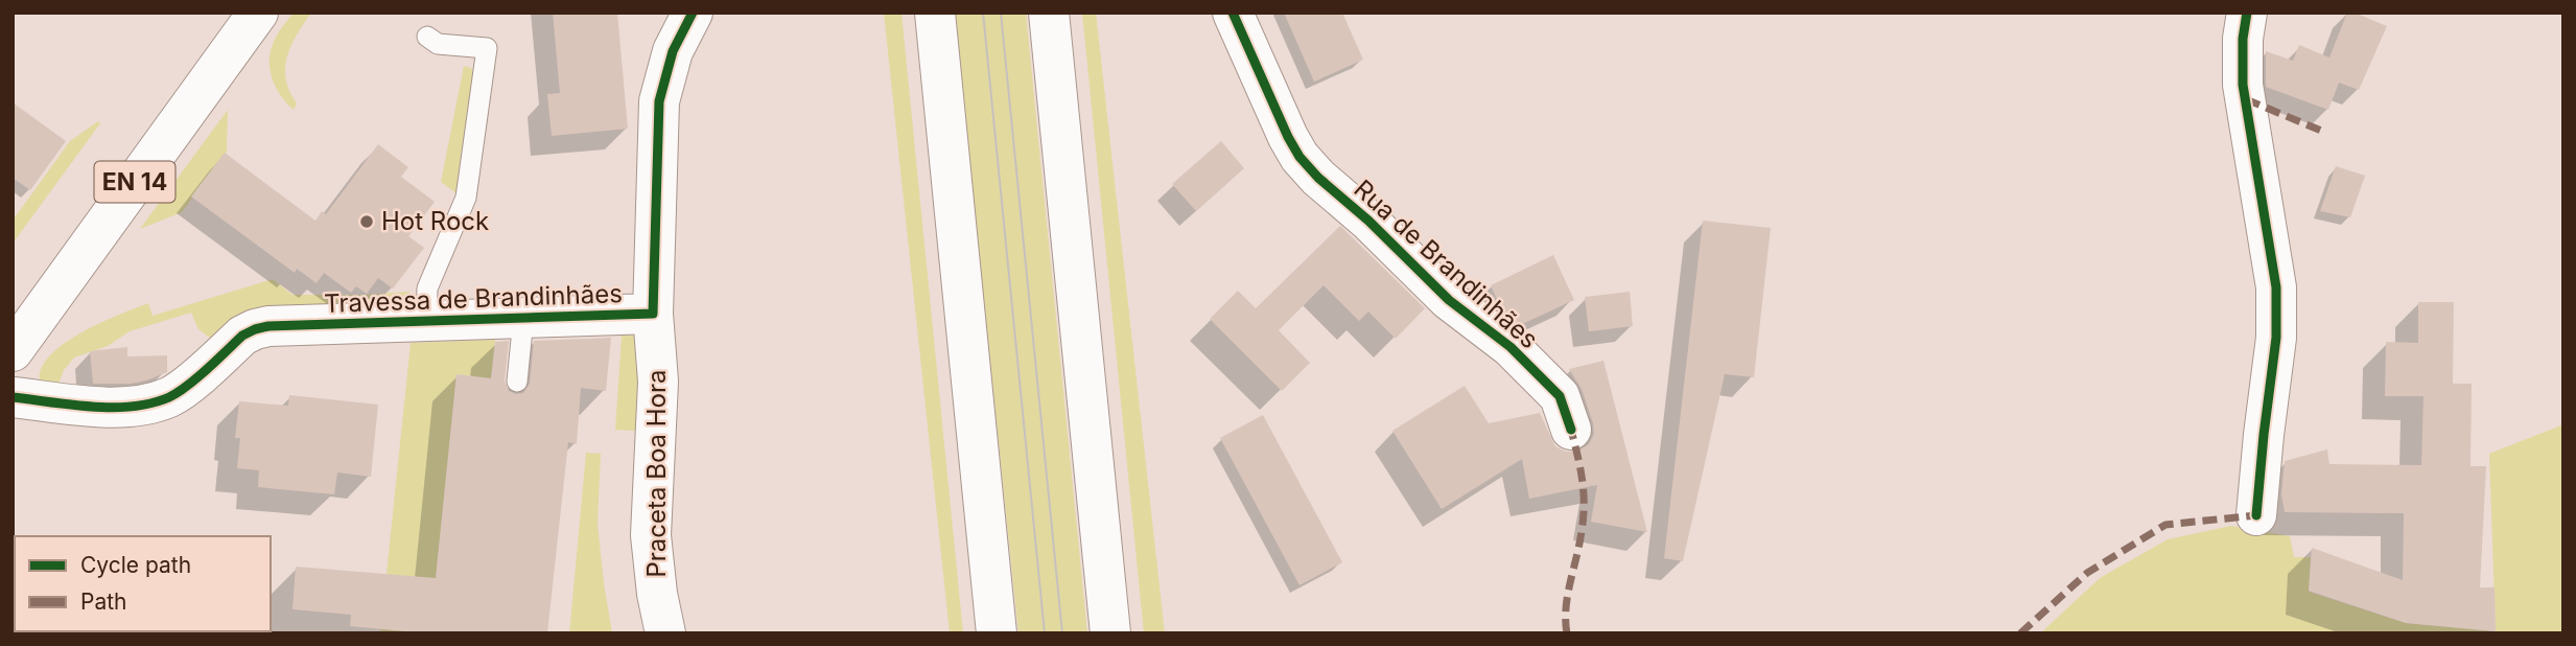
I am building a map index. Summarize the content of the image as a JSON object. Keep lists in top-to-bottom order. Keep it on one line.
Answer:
{"streets":{"main road":["EN 14","Rua de Brandinhães","Travessa de Brandinhães","Praceta Boa Hora"]},"crossings":[["Travessa de Brandinhães","Praceta Boa Hora"]],"places":["Hot Rock"],"legend":["Cycle path","Path"]}
